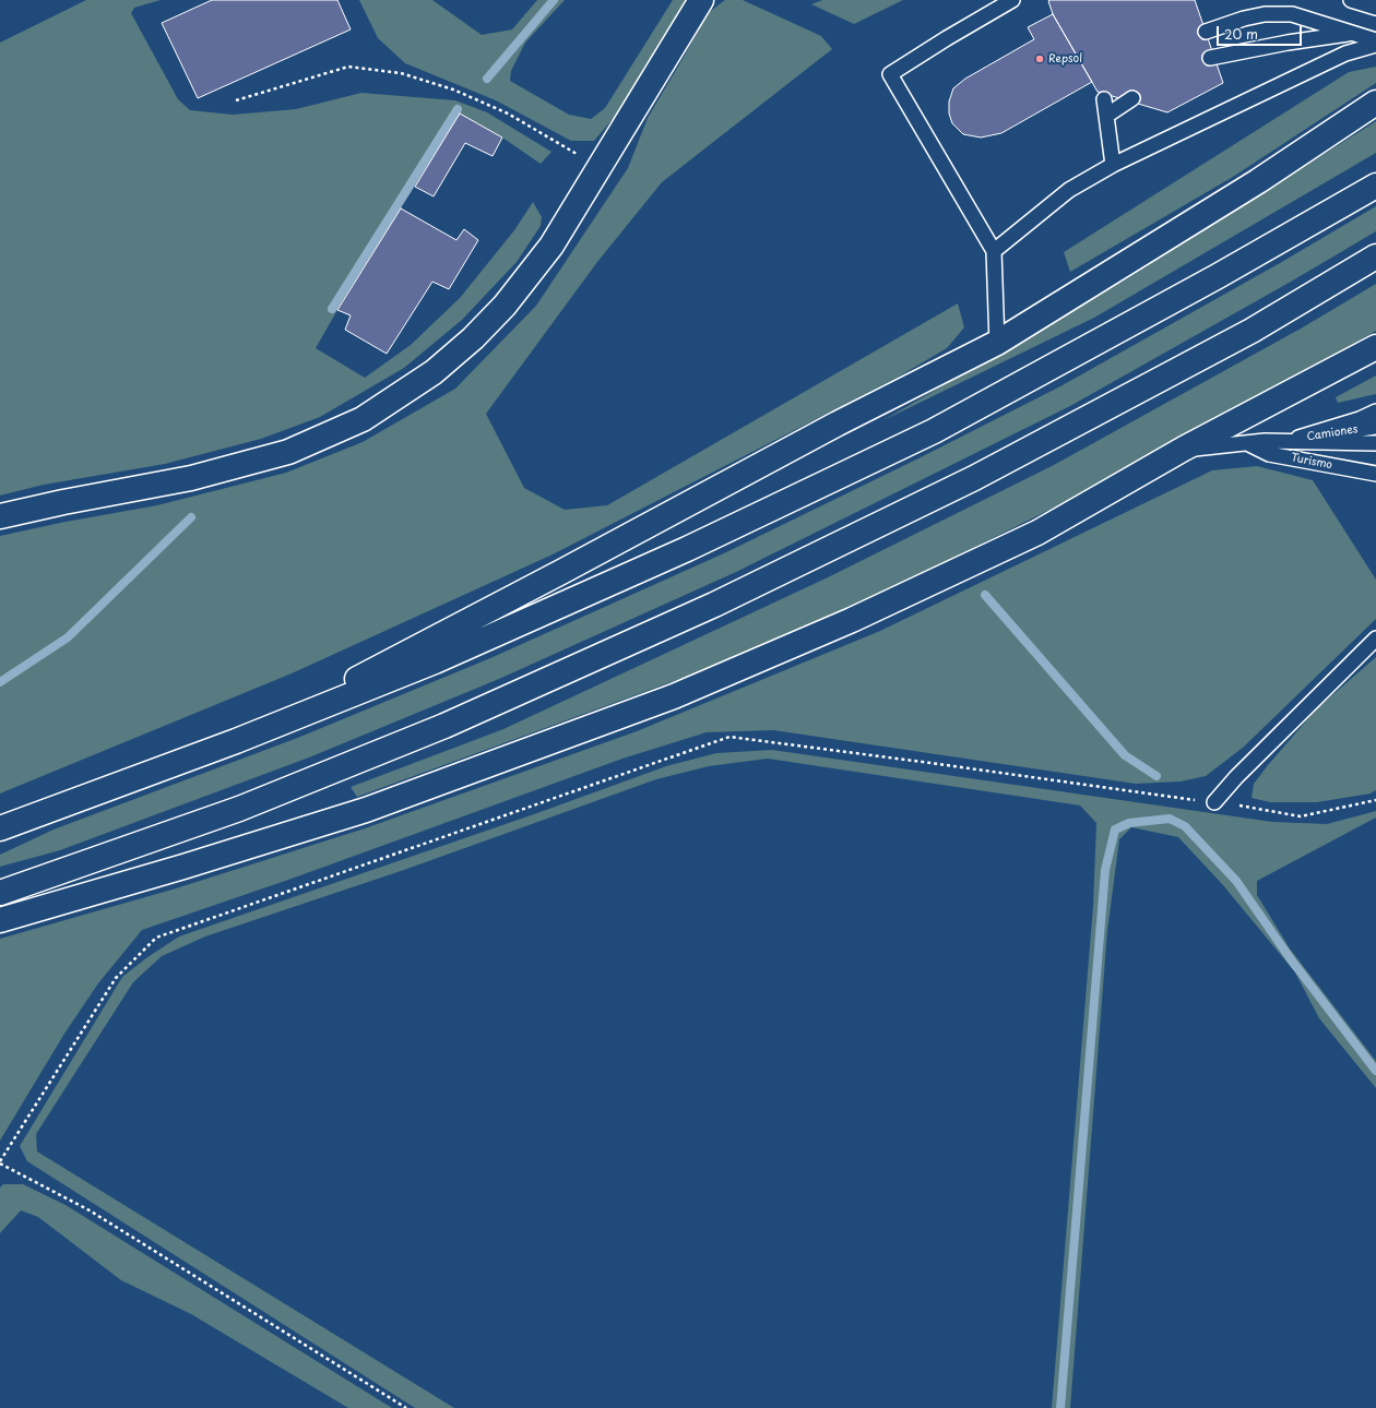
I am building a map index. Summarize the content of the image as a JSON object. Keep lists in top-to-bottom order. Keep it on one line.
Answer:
{"streets":{"lane":["Camiones","Turismo"]},"crossings":[["Camiones","Turismo"]],"places":["Repsol"],"scale_bar":"20 m"}
